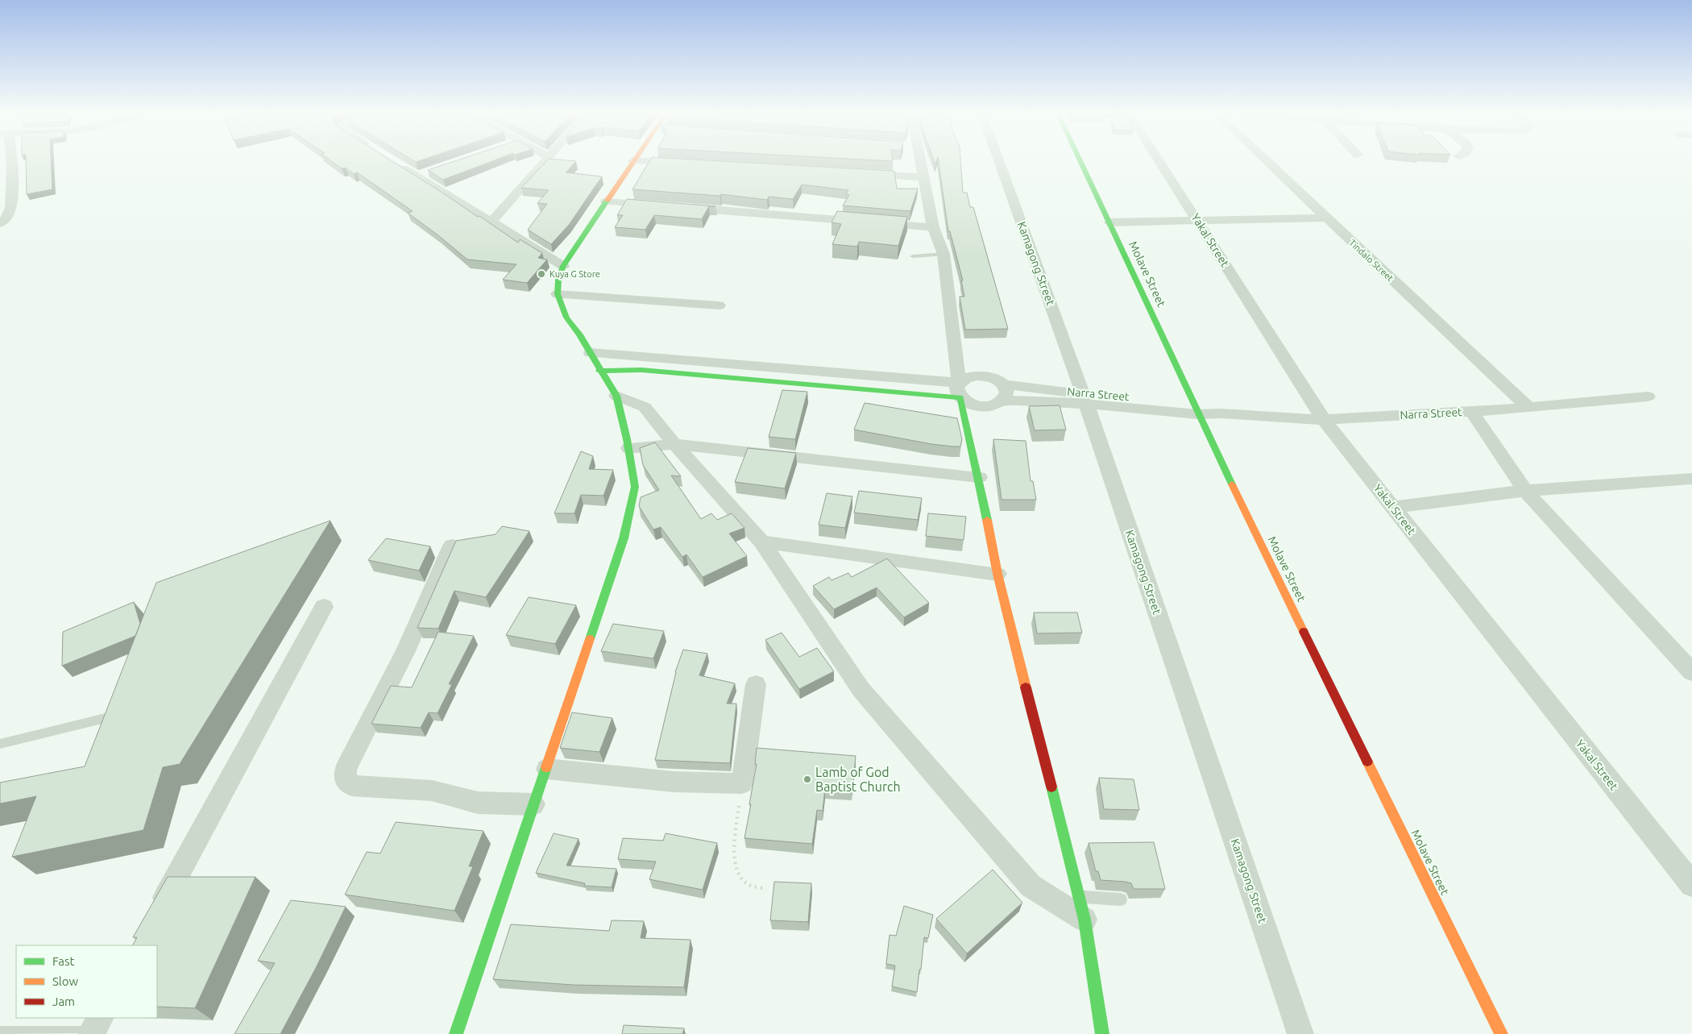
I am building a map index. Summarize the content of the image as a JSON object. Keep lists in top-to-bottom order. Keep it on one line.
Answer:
{"streets":{"street":["Yakal Street","Tindalo Street","Kamagong Street","Molave Street","Narra Street"]},"crossings":[["Yakal Street","Narra Street"],["Tindalo Street","Narra Street"],["Kamagong Street","Narra Street"],["Molave Street","Narra Street"]],"places":["Kuya G Store","Lamb of God Baptist Church"],"legend":["Fast","Slow","Jam"]}
